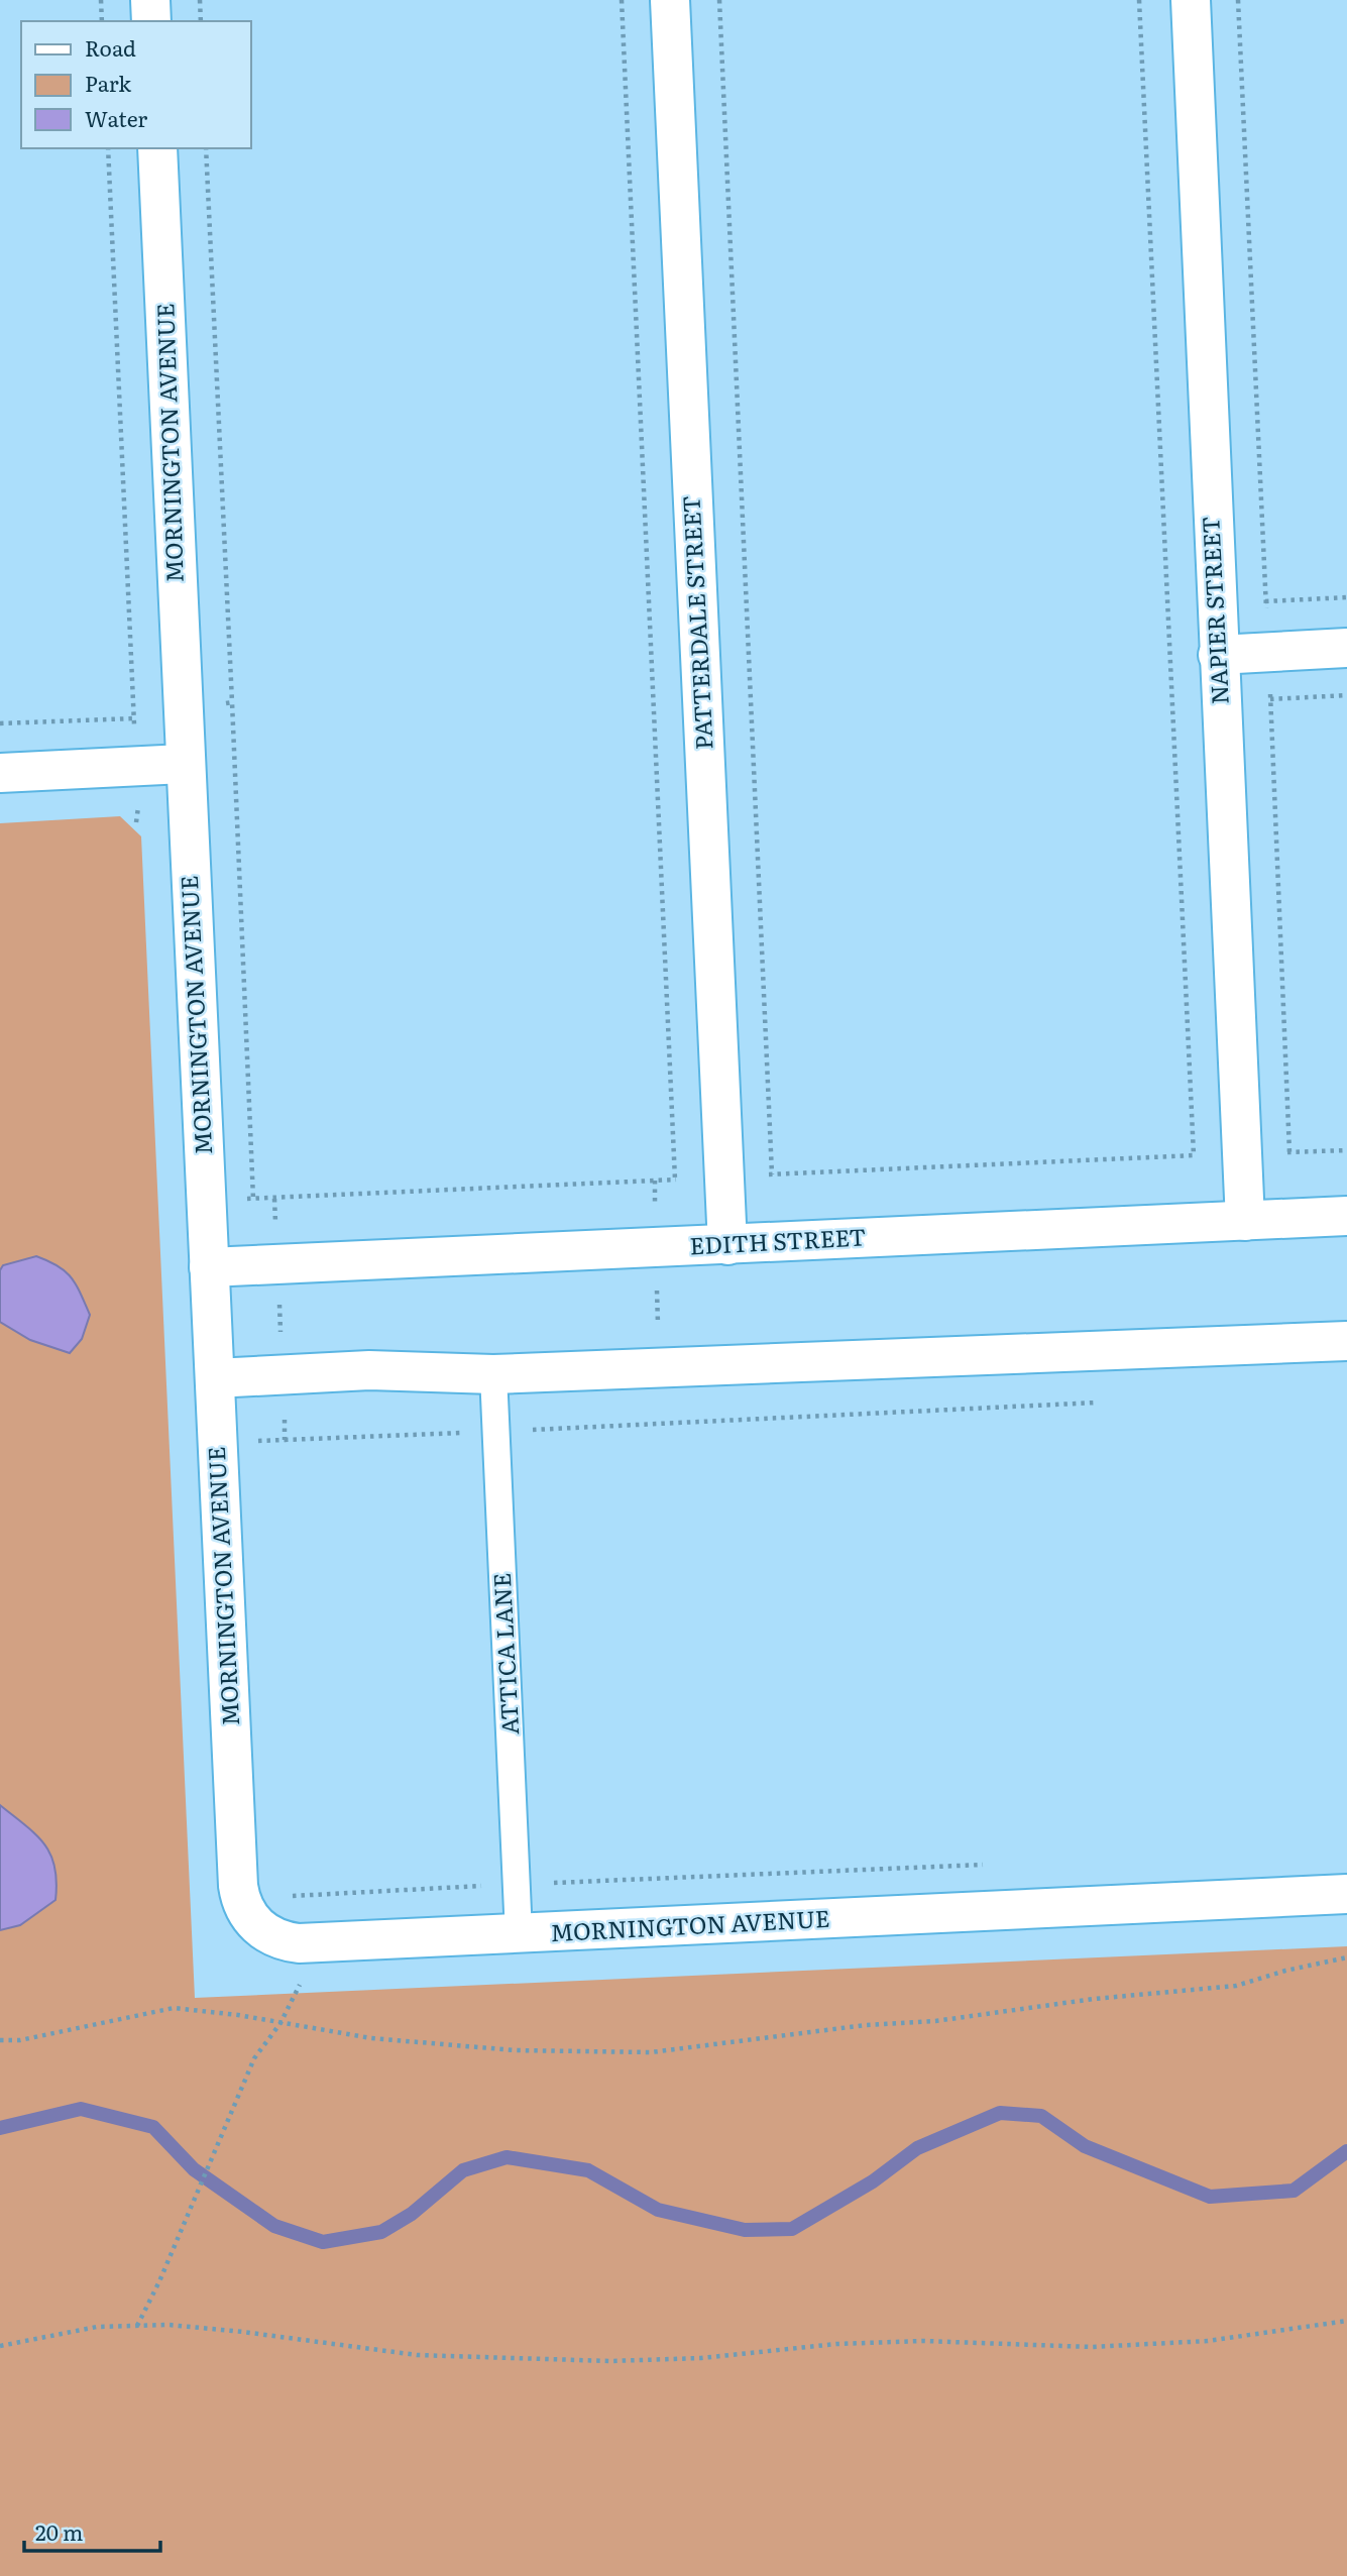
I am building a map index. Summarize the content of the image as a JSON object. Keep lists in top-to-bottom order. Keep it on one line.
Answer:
{"streets":{"street":["MORNINGTON AVENUE","NAPIER STREET","PATTERDALE STREET","EDITH STREET"],"lane":["ATTICA LANE"]},"crossings":[["MORNINGTON AVENUE","EDITH STREET"],["MORNINGTON AVENUE","ATTICA LANE"],["NAPIER STREET","EDITH STREET"],["PATTERDALE STREET","EDITH STREET"]],"legend":["Road","Park","Water"],"scale_bar":"20 m"}
